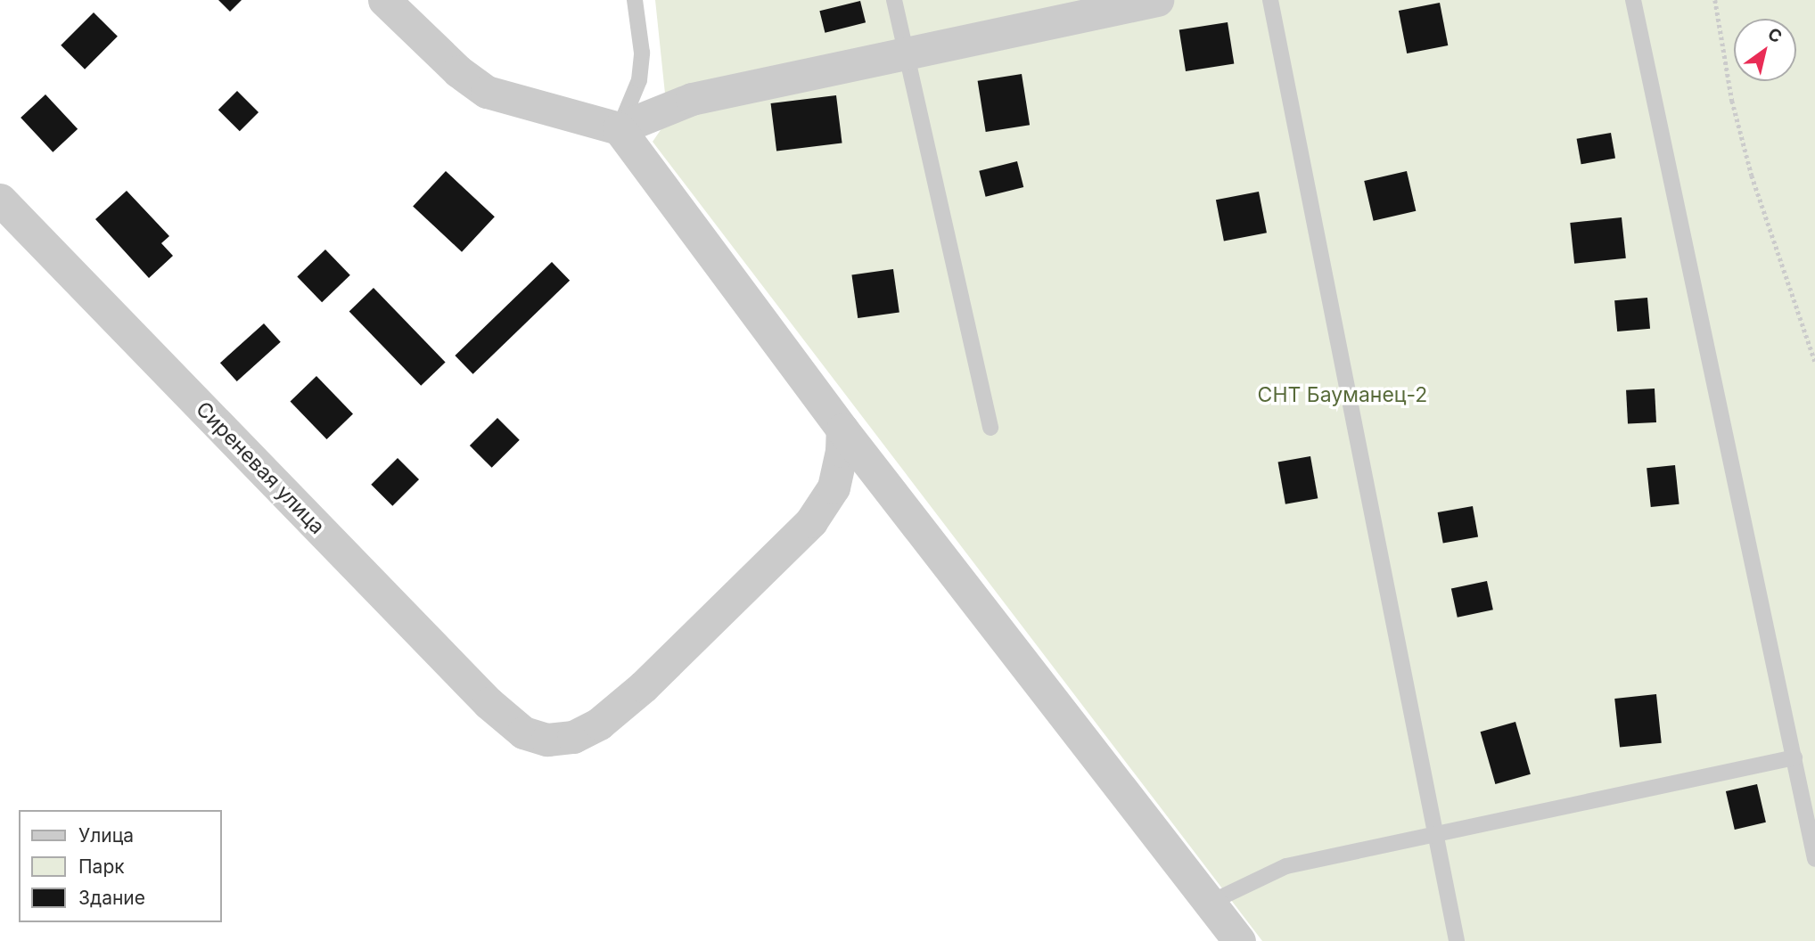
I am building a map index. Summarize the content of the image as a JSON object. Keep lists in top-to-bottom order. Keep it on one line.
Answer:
{"streets":{"street":["Сиреневая улица"]},"parks":["СНТ Бауманец-2"],"legend":["Улица","Парк","Здание"],"north":"top right"}
